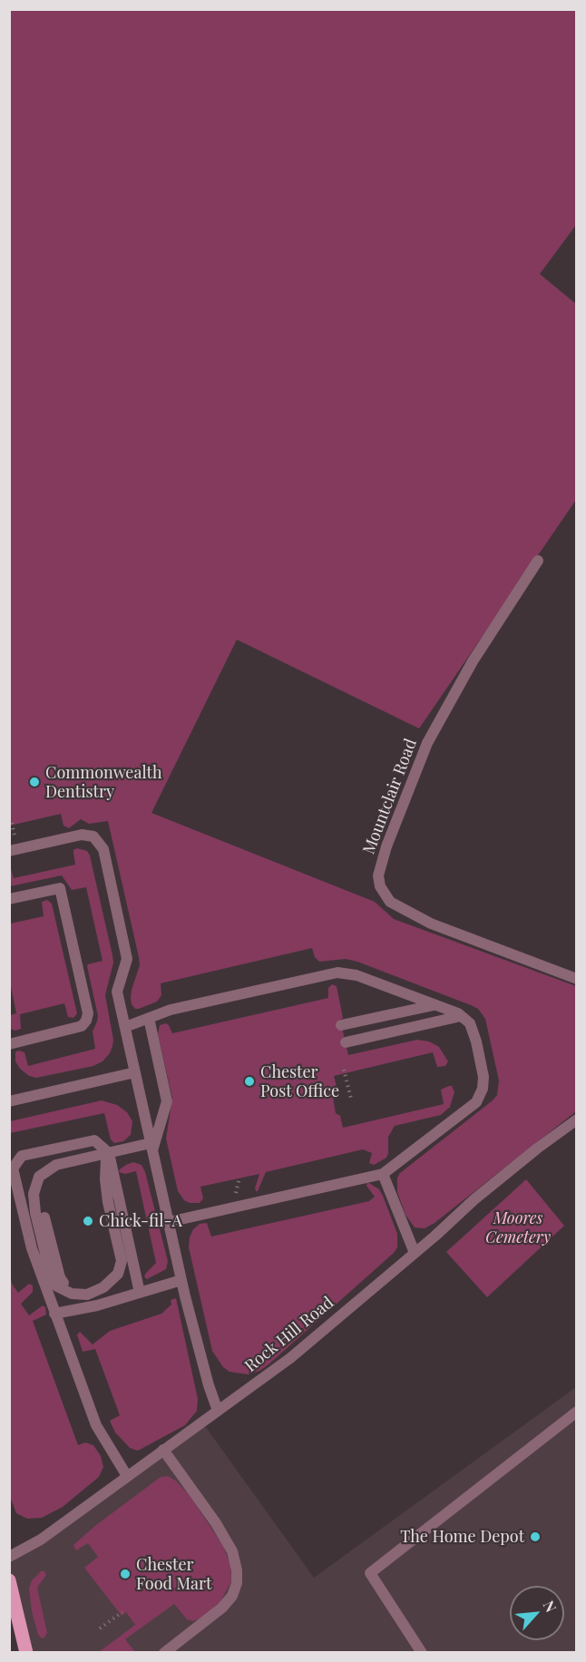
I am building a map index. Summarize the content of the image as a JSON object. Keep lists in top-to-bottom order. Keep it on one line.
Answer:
{"streets":{"street":["Mountclair Road","Rock Hill Road"]},"parks":["Moores Cemetery"],"places":["Commonwealth Dentistry","Chester Post Office","Chick-fil-A","The Home Depot","Chester Food Mart"],"north":"top right"}
